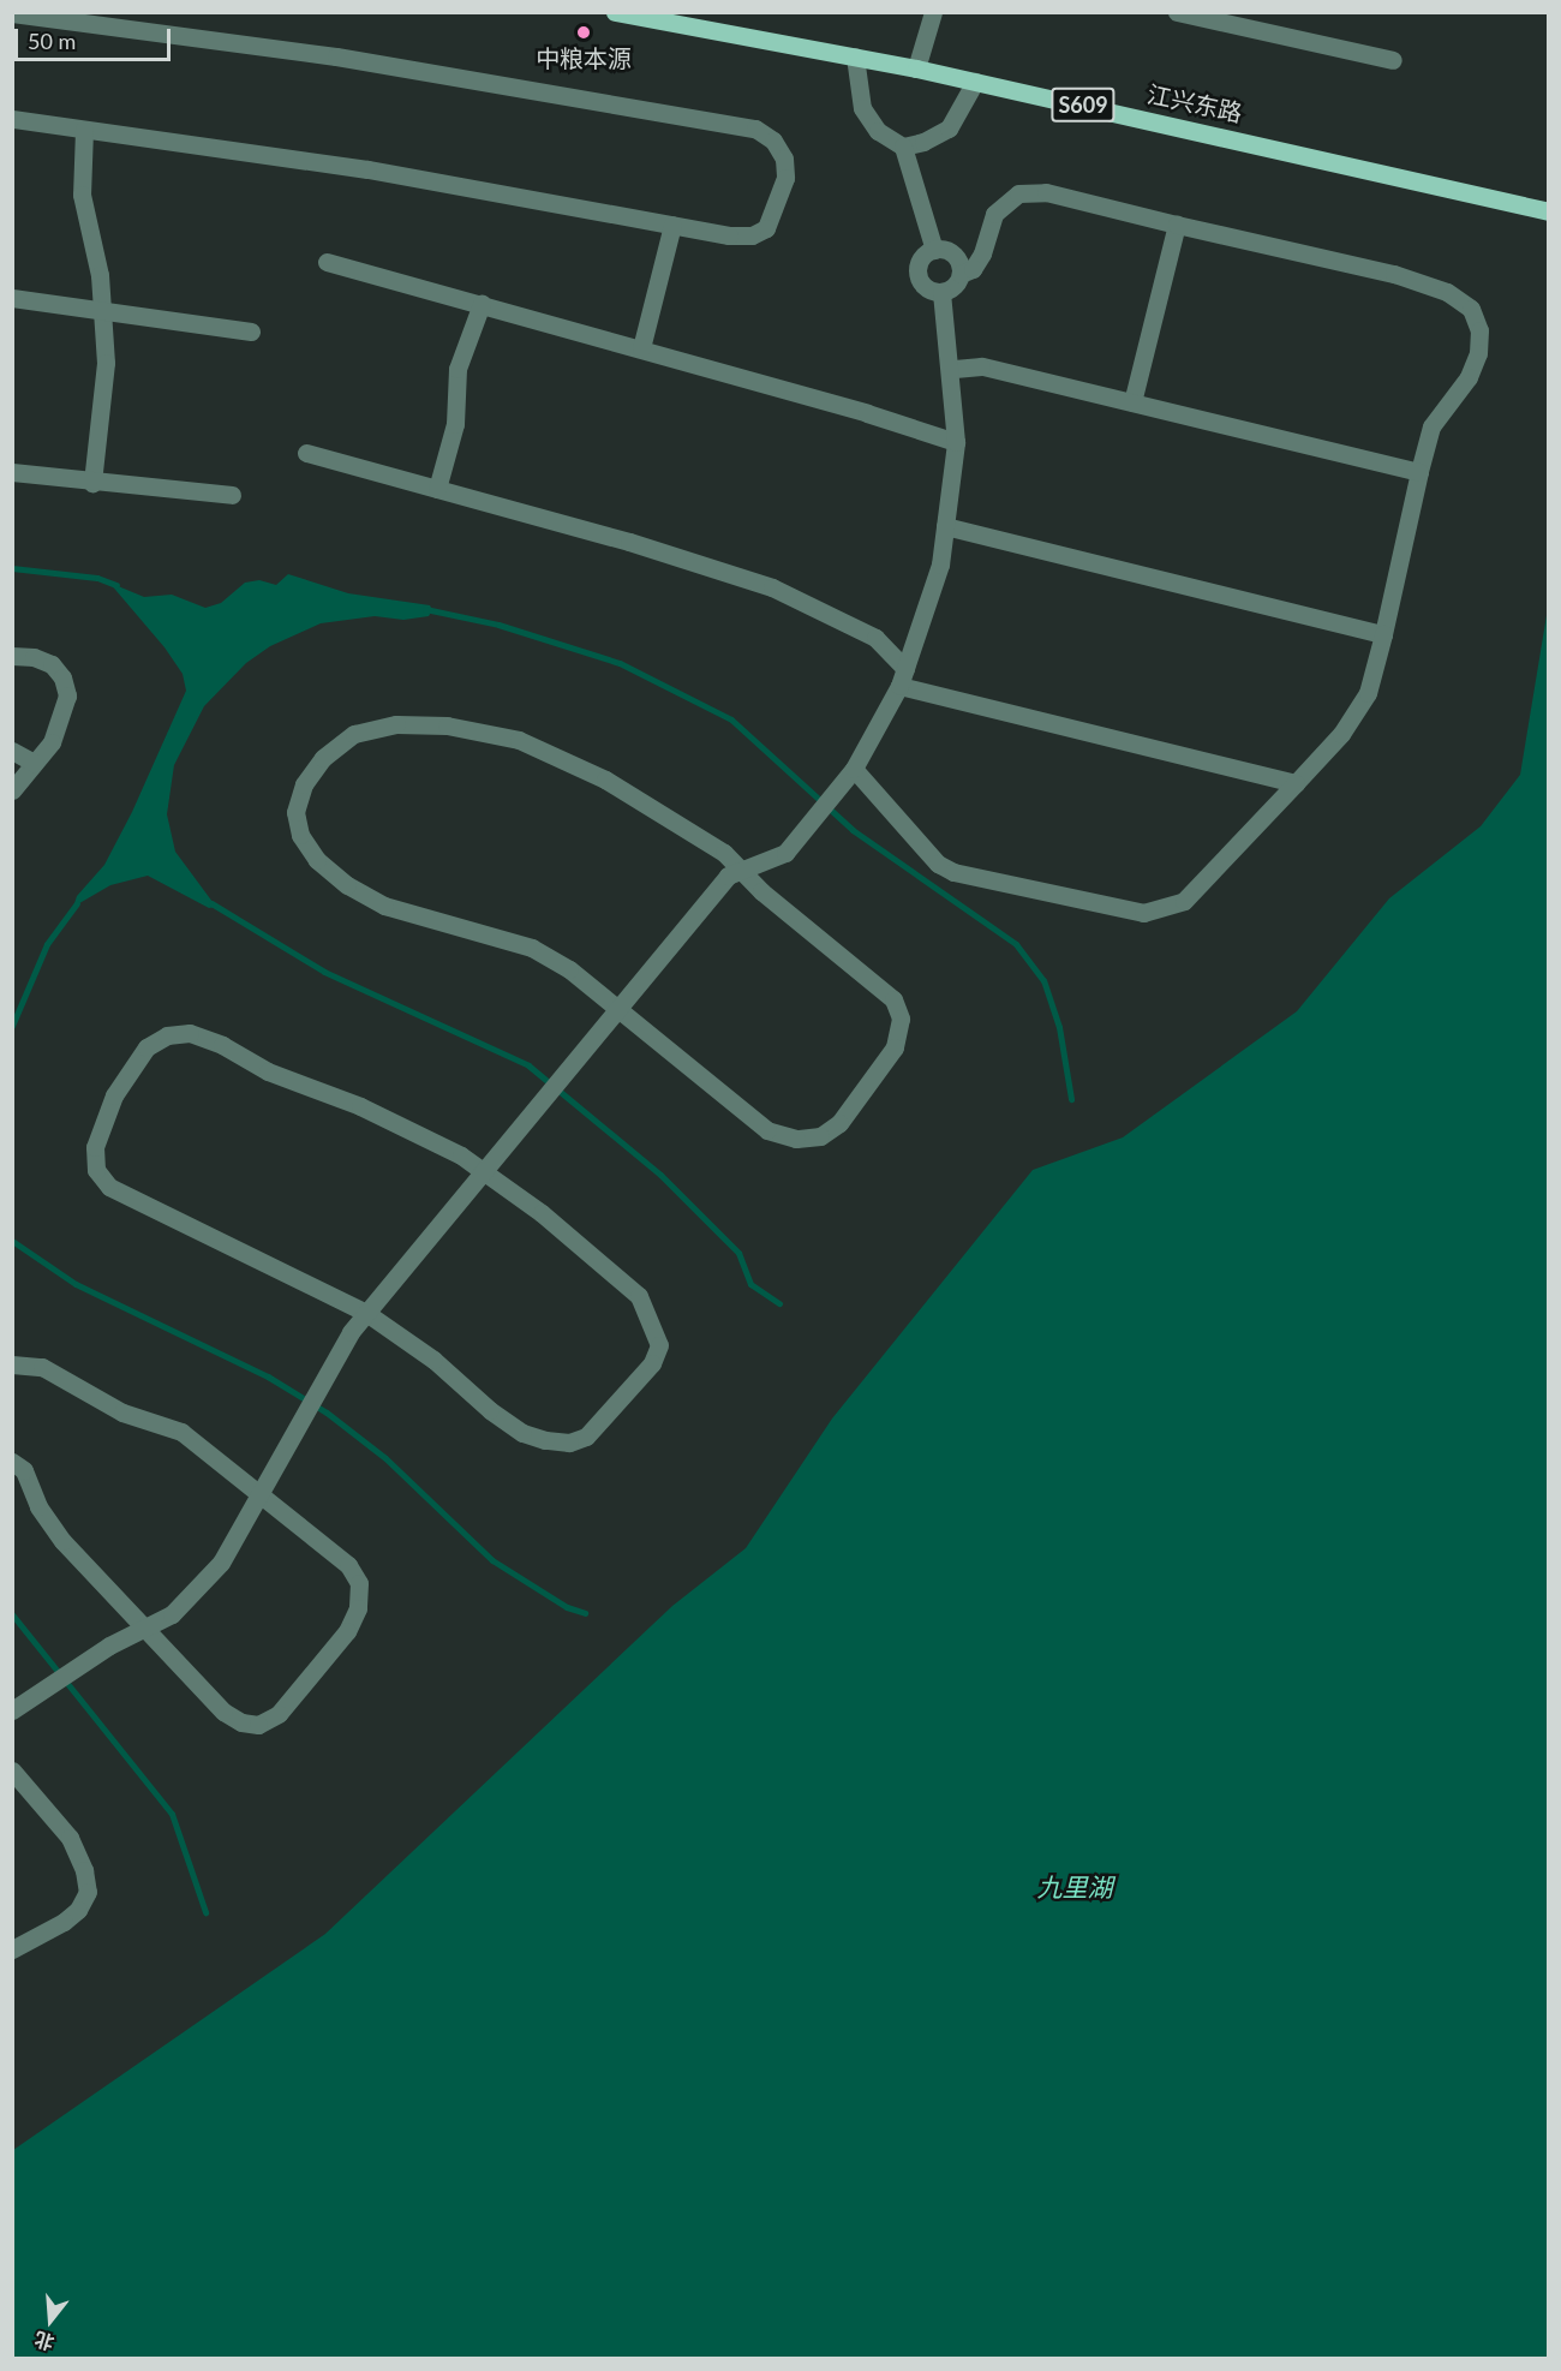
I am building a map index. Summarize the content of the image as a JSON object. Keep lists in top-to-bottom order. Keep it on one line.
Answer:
{"streets":{"main road":["江兴东路","S609"]},"water":["九里湖"],"places":["中粮本源"],"scale_bar":"50 m","north":"bottom"}
